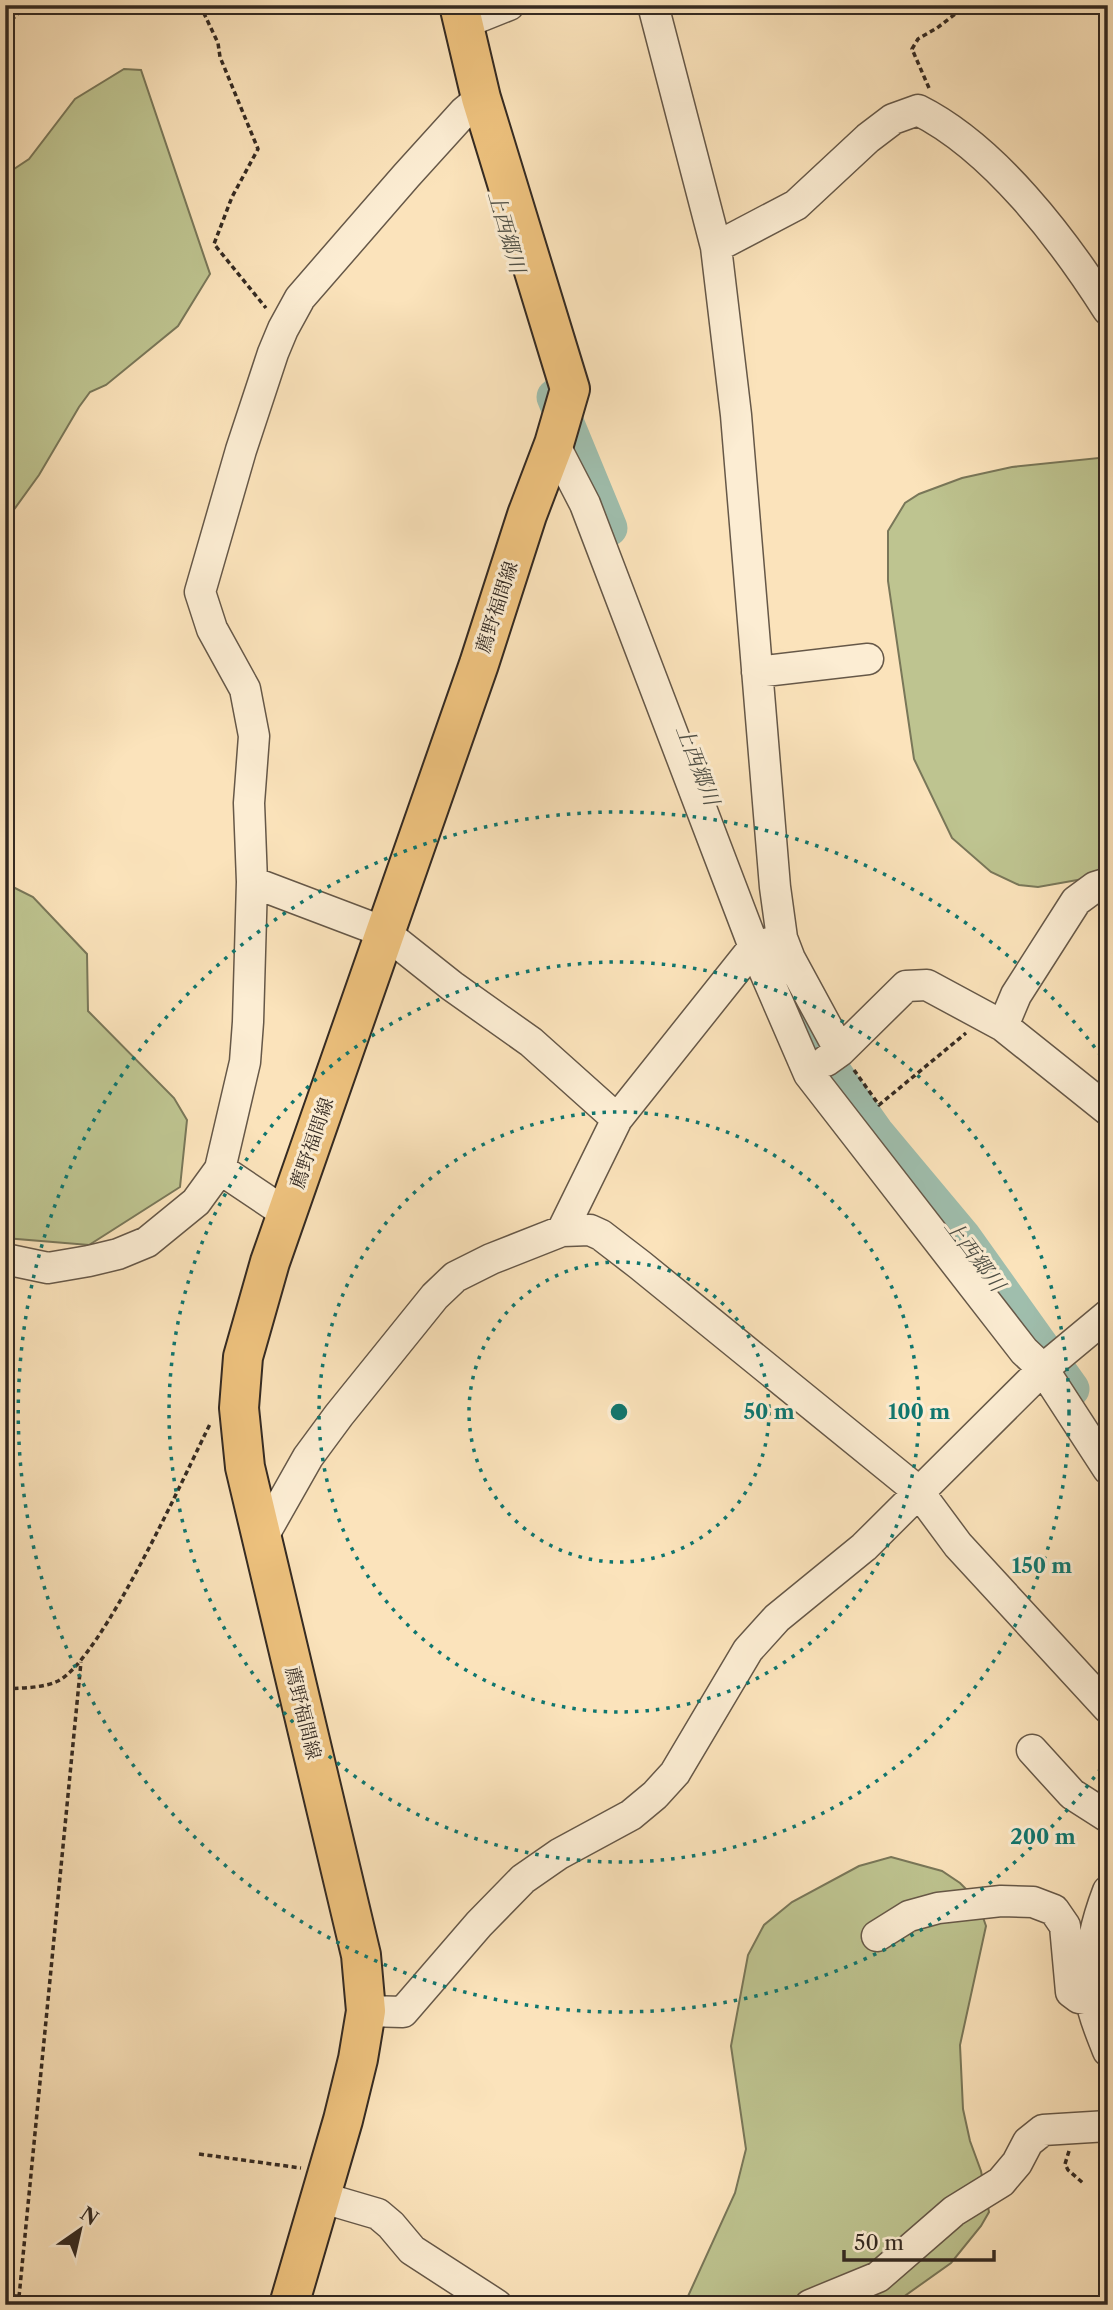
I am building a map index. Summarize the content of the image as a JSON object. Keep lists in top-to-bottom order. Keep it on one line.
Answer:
{"streets":{"main road":["薦野福間線"]},"water":["上西郷川"],"scale_bar":"50 m","north":"top right","rings":["50 m","100 m","150 m","200 m"]}
